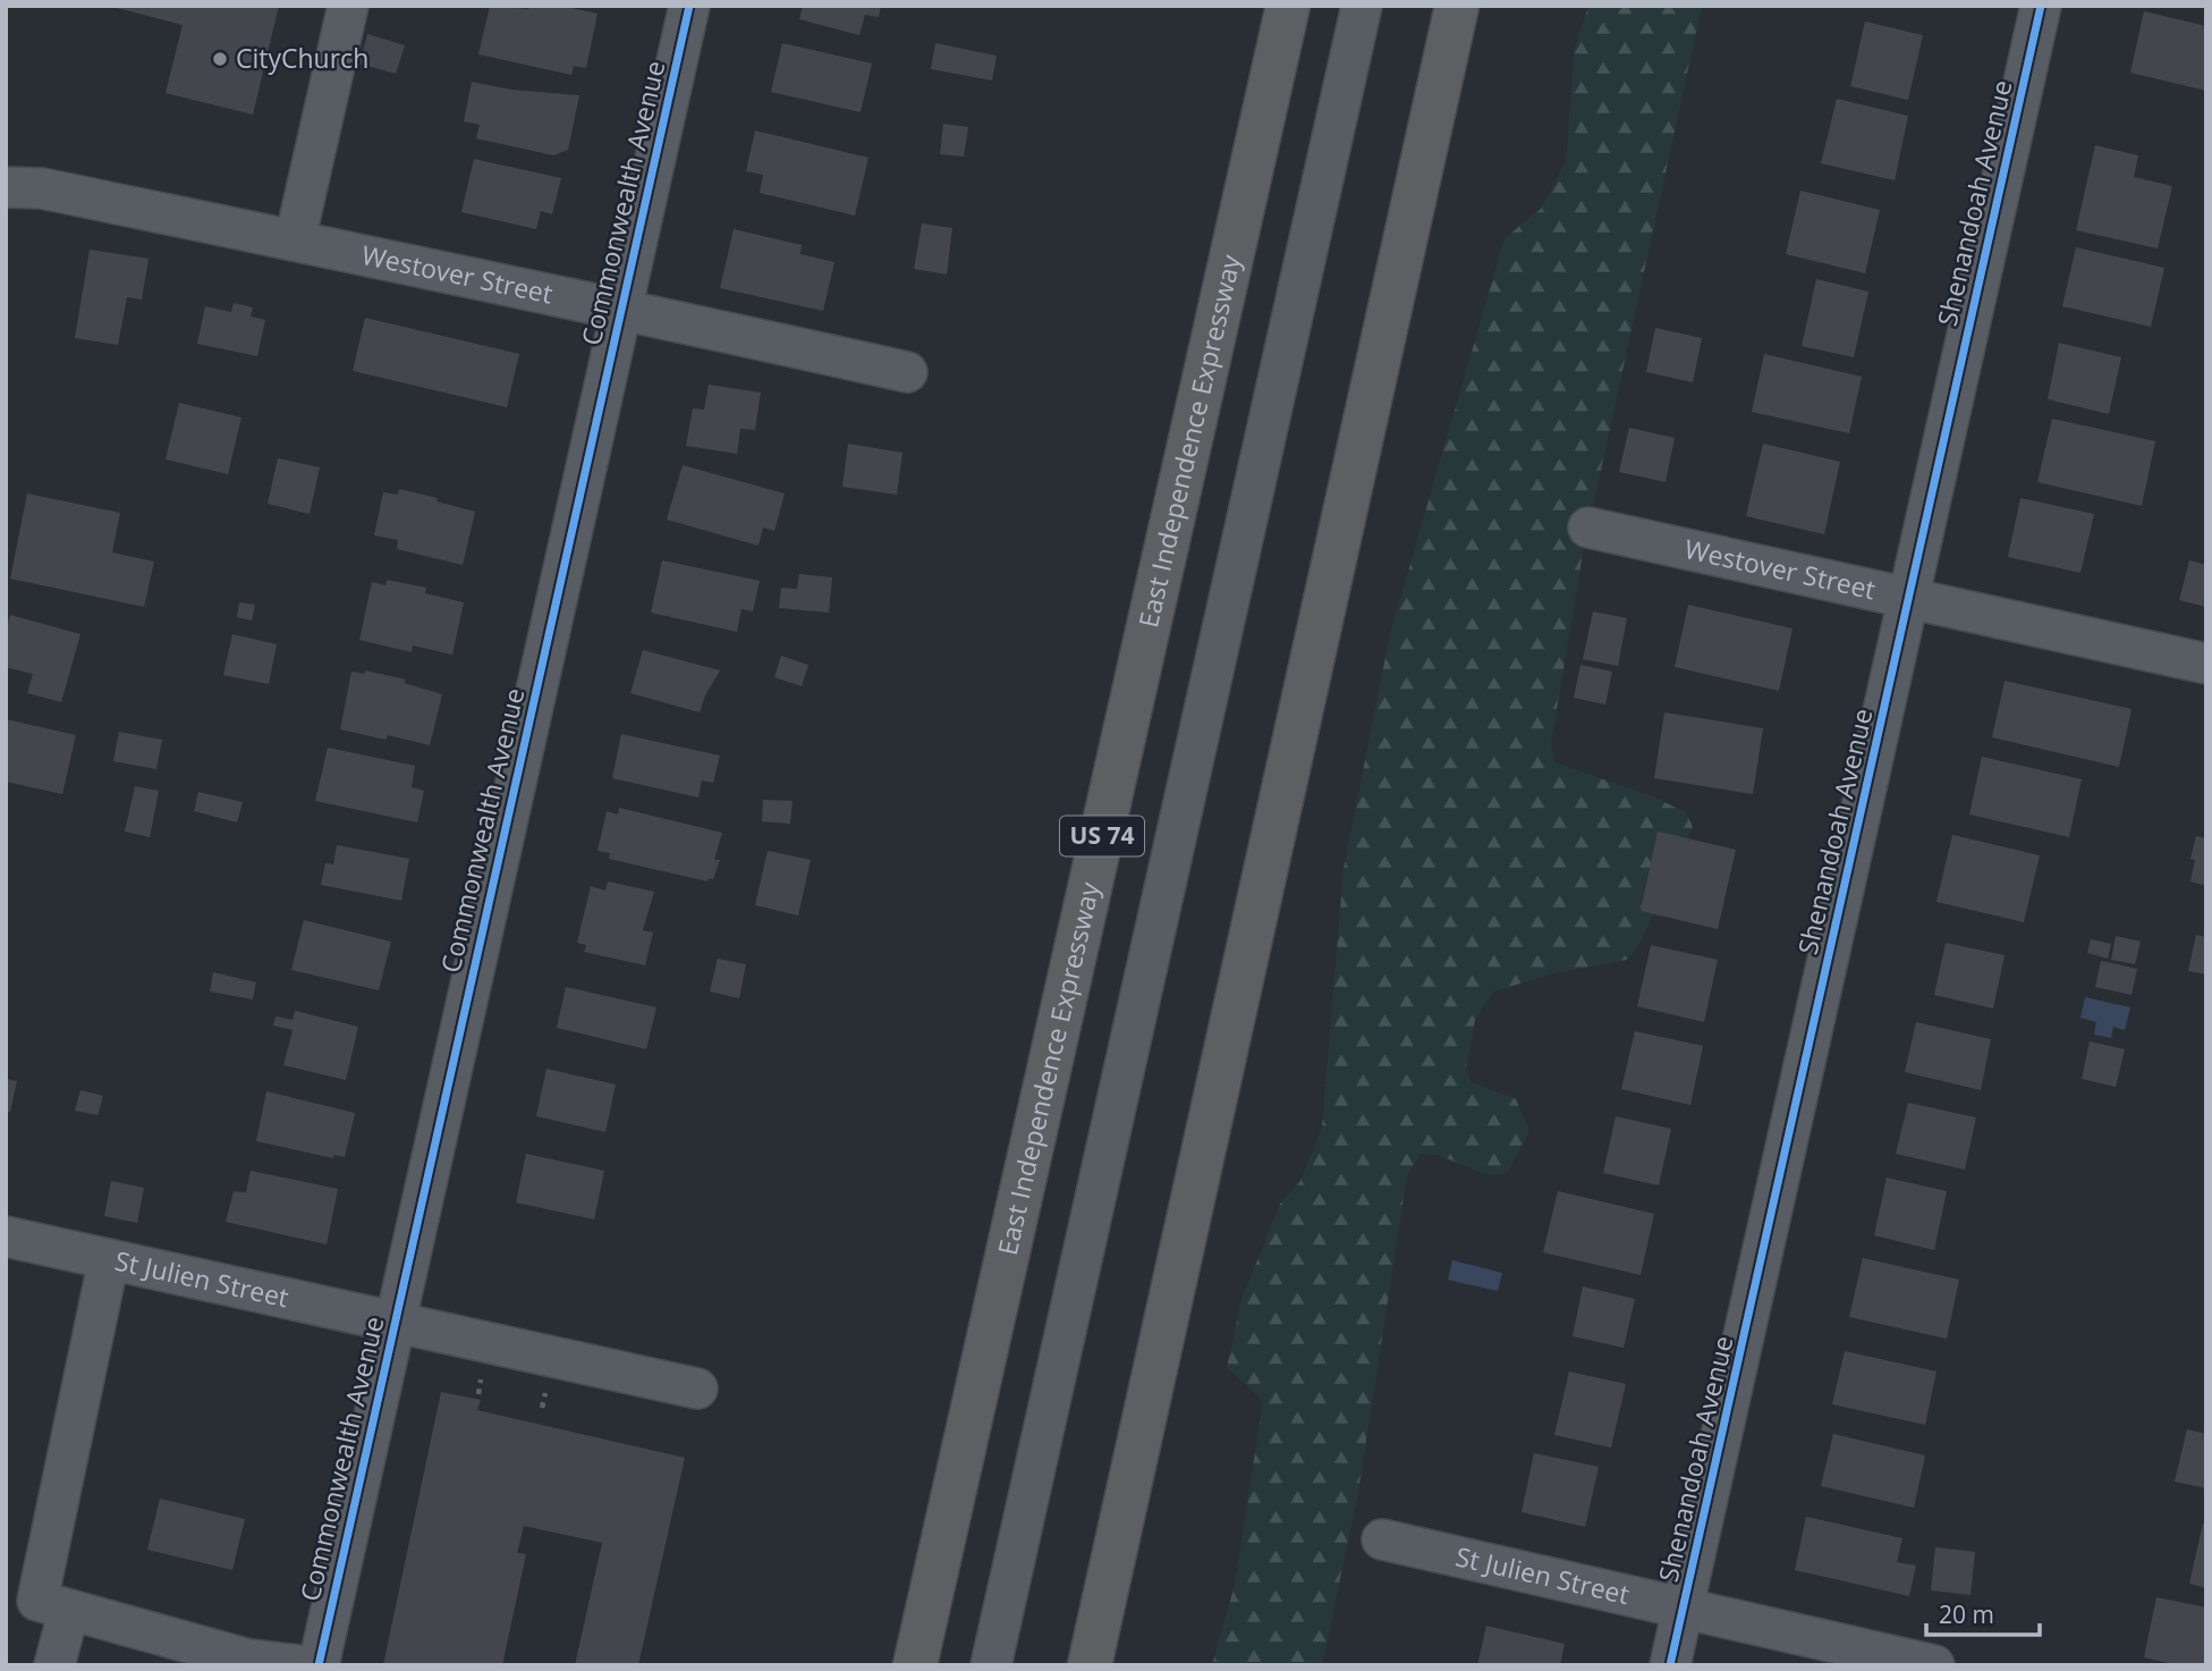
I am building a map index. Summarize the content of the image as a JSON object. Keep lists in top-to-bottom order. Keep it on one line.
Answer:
{"streets":{"highway":["East Independence Expressway","US 74"],"street":["Commonwealth Avenue","Shenandoah Avenue","Westover Street","St Julien Street"]},"crossings":[["Commonwealth Avenue","Westover Street"],["Commonwealth Avenue","St Julien Street"],["Shenandoah Avenue","Westover Street"],["Shenandoah Avenue","St Julien Street"]],"places":["CityChurch"],"scale_bar":"20 m"}
